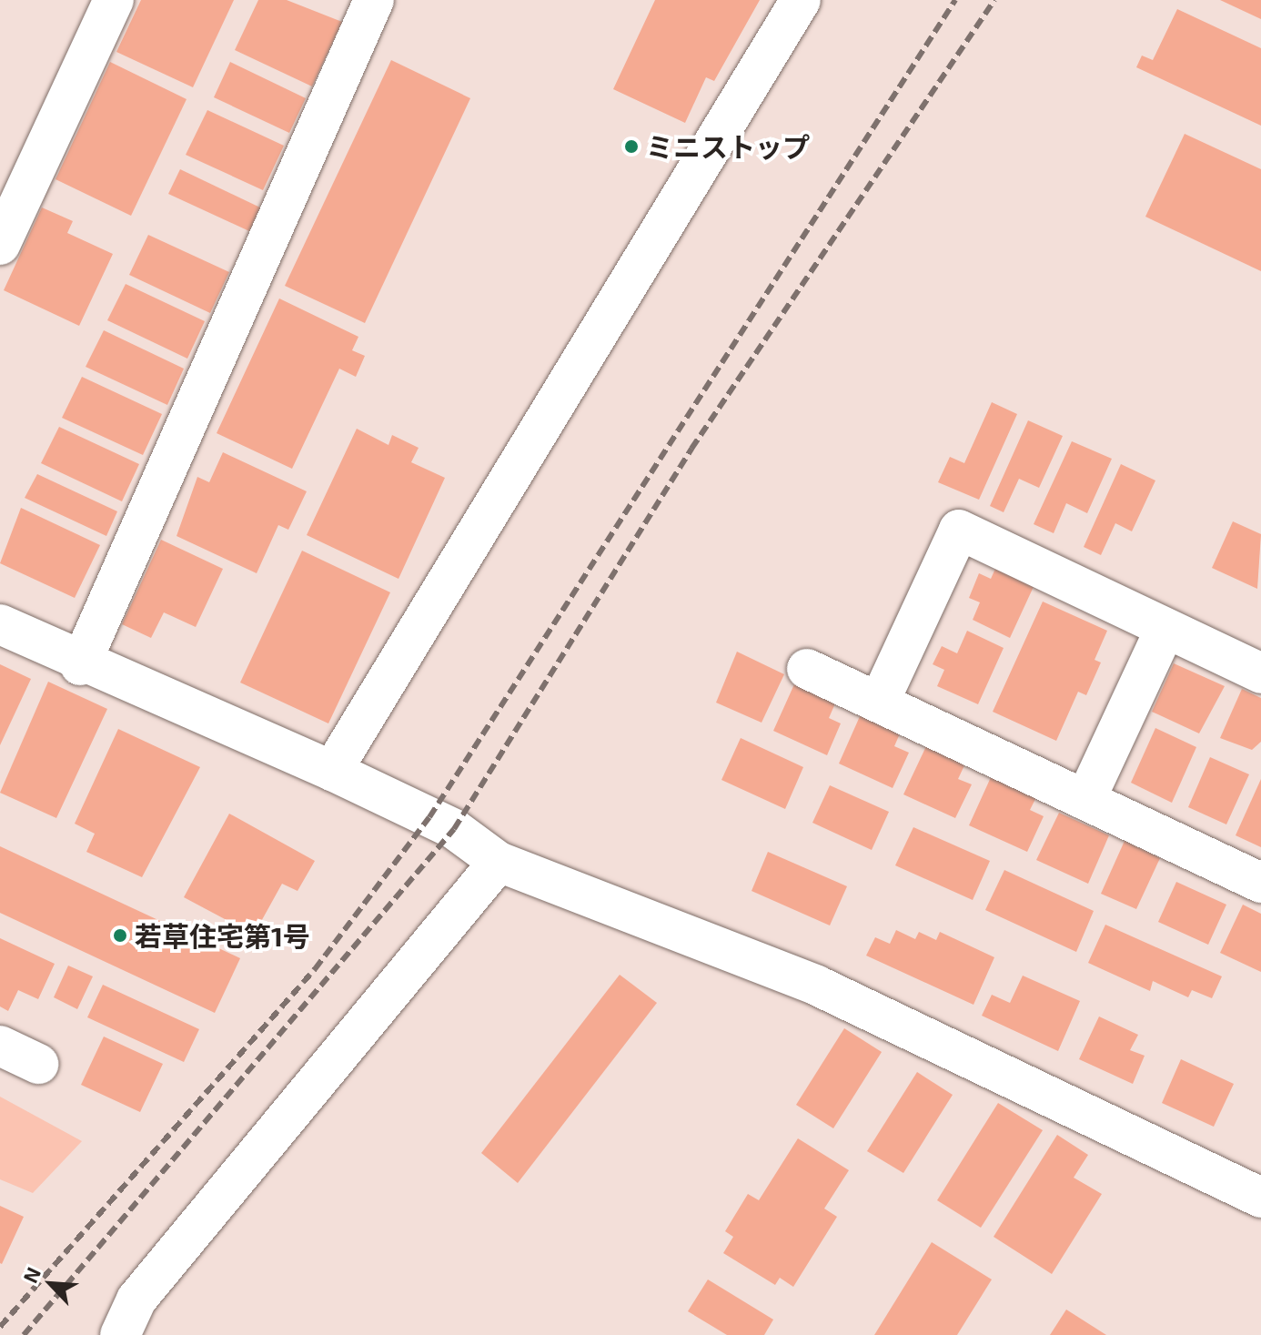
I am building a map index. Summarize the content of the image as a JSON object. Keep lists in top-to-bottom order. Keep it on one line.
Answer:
{"places":["ミニストップ","若草住宅第1号"],"north":"top left"}
